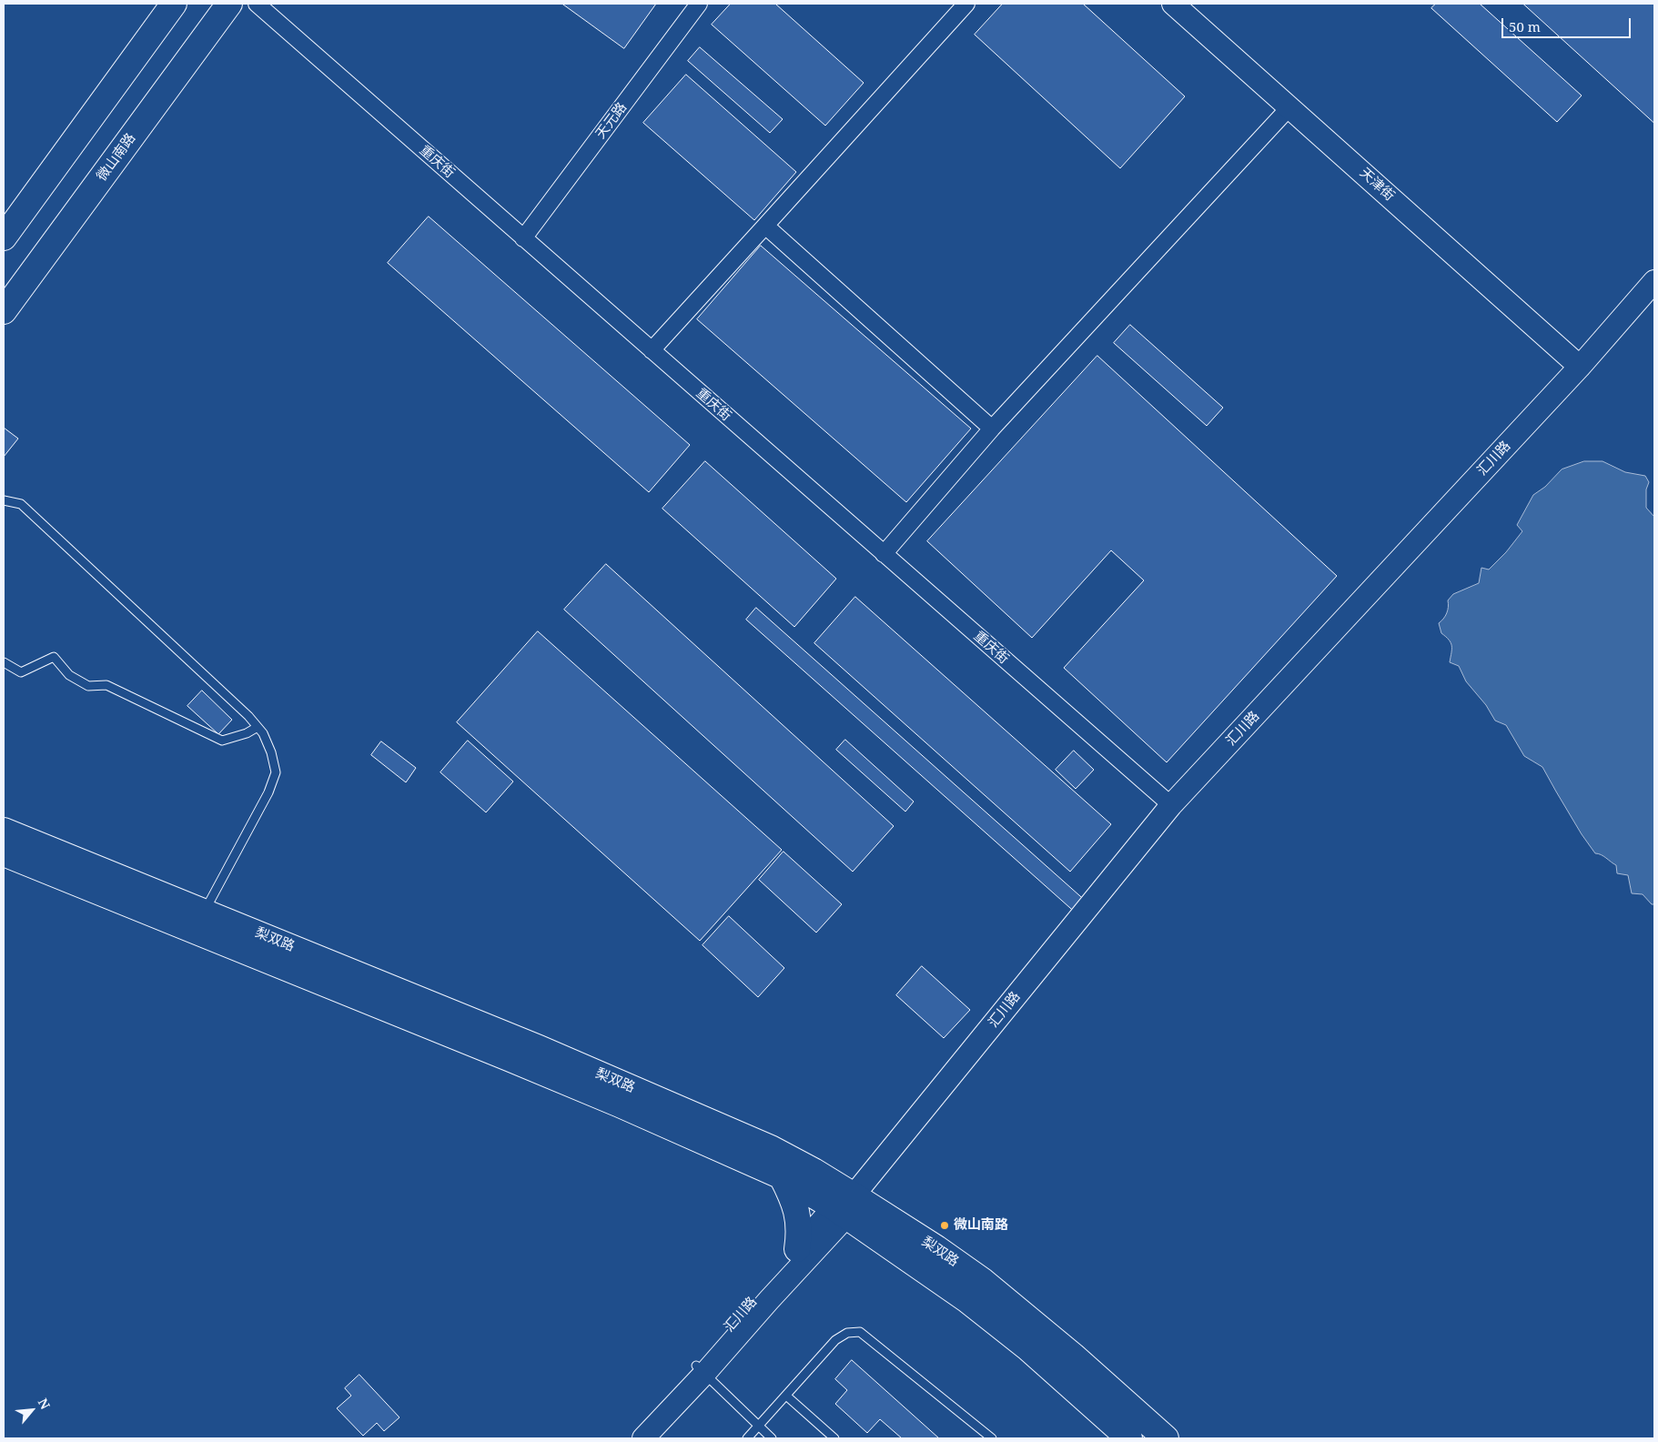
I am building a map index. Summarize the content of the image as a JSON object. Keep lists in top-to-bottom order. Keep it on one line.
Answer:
{"streets":{"main road":["微山南路","梨双路"],"street":["天元路","重庆街","天津街","汇川路"]},"crossings":[["天元路","重庆街"],["重庆街","汇川路"],["天津街","汇川路"],["汇川路","梨双路"]],"places":["微山南路"],"scale_bar":"50 m","north":"top right"}
